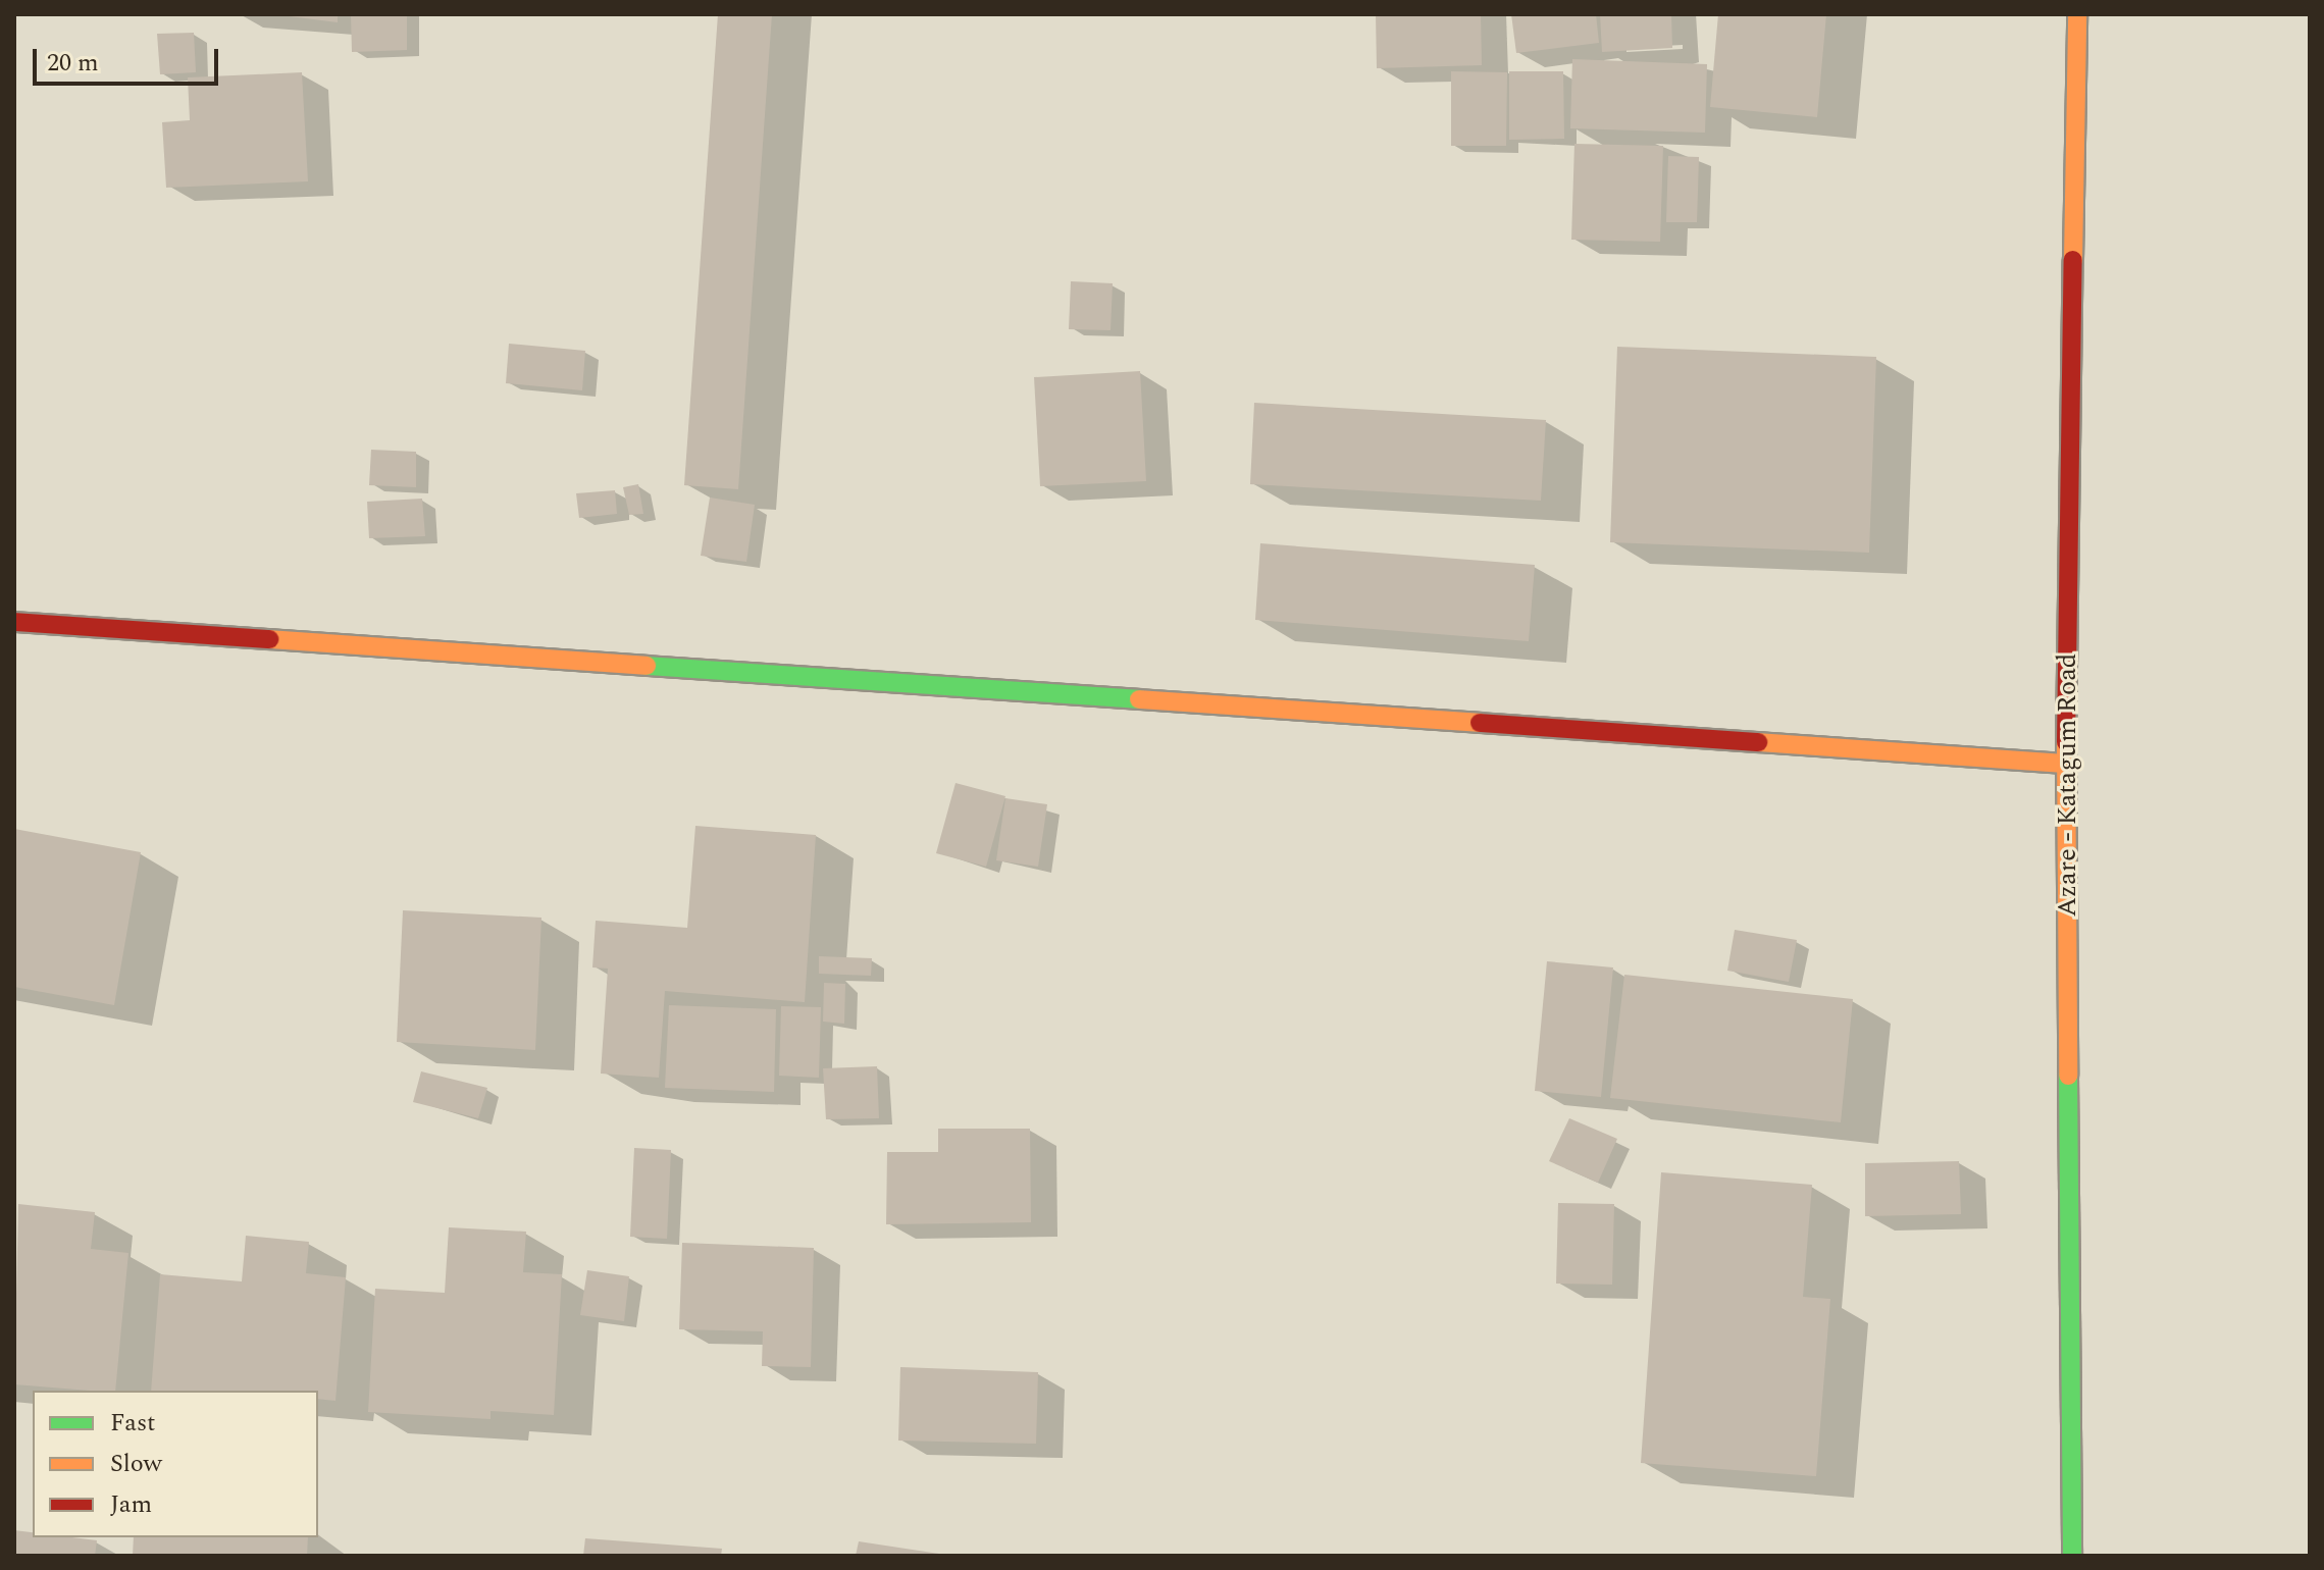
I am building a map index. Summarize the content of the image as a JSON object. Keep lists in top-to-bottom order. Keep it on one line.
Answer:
{"streets":{"street":["Azare - Katagum Road"]},"legend":["Fast","Slow","Jam"],"scale_bar":"20 m"}
